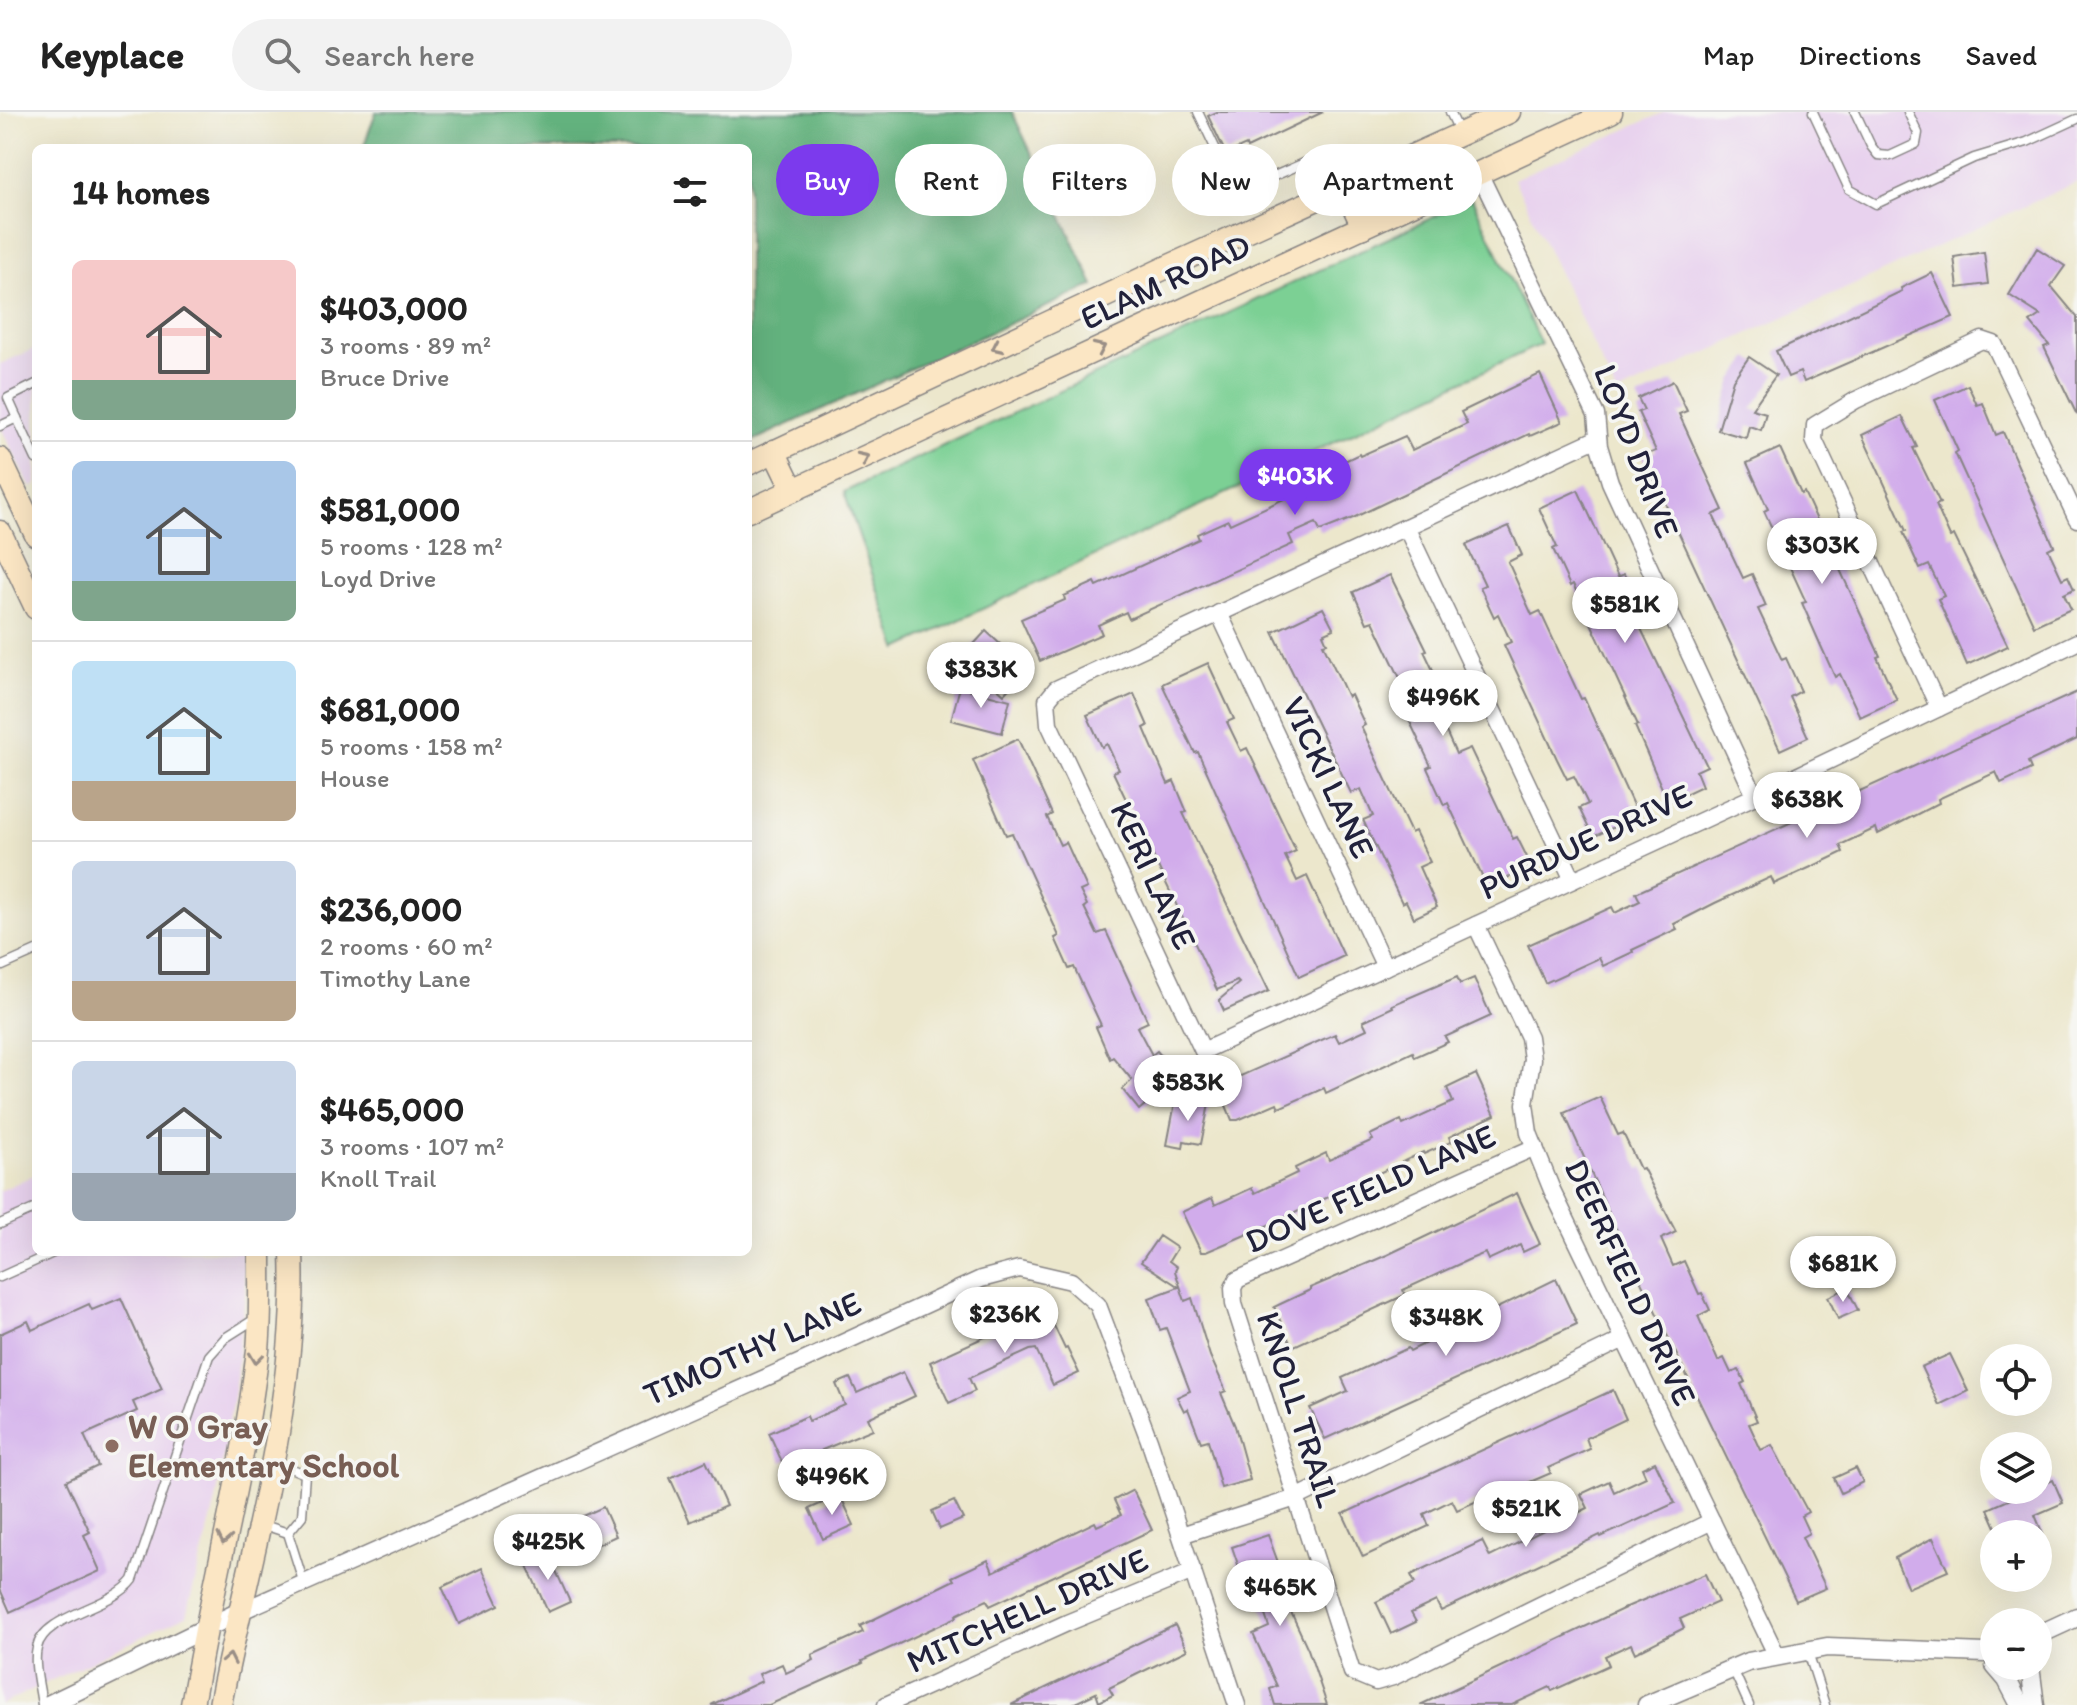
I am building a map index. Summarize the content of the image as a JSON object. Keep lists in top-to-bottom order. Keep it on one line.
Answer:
{"streets":{"main road":["ELAM ROAD"],"street":["LOYD DRIVE","VICKI LANE","PURDUE DRIVE","KERI LANE","DOVE FIELD LANE","DEERFIELD DRIVE","TIMOTHY LANE","KNOLL TRAIL","MITCHELL DRIVE"]},"crossings":[["LOYD DRIVE","PURDUE DRIVE"],["VICKI LANE","PURDUE DRIVE"],["VICKI LANE","KERI LANE"],["PURDUE DRIVE","KERI LANE"],["PURDUE DRIVE","DEERFIELD DRIVE"],["DOVE FIELD LANE","DEERFIELD DRIVE"],["DOVE FIELD LANE","KNOLL TRAIL"],["DEERFIELD DRIVE","KNOLL TRAIL"],["TIMOTHY LANE","MITCHELL DRIVE"]],"places":["W O Gray Elementary School"],"page":{"header":"Keyplace","search":"Search here","nav":["Map","Directions","Saved"],"chip":["Buy","Rent","Filters","New","Apartment"],"heading":"14 homes","list":[{"name":"$403,000","note":"3 rooms · 89 m² · Bruce Drive"},{"name":"$581,000","note":"5 rooms · 128 m² · Loyd Drive"},{"name":"$681,000","note":"5 rooms · 158 m² · House"},{"name":"$236,000","note":"2 rooms · 60 m² · Timothy Lane"},{"name":"$465,000","note":"3 rooms · 107 m² · Knoll Trail"}],"price":["$403K","$303K","$581K","$383K","$496K","$638K","$583K","$681K","$236K","$348K","$496K","$521K","$425K","$465K"],"map_buttons":["+","−"]}}
